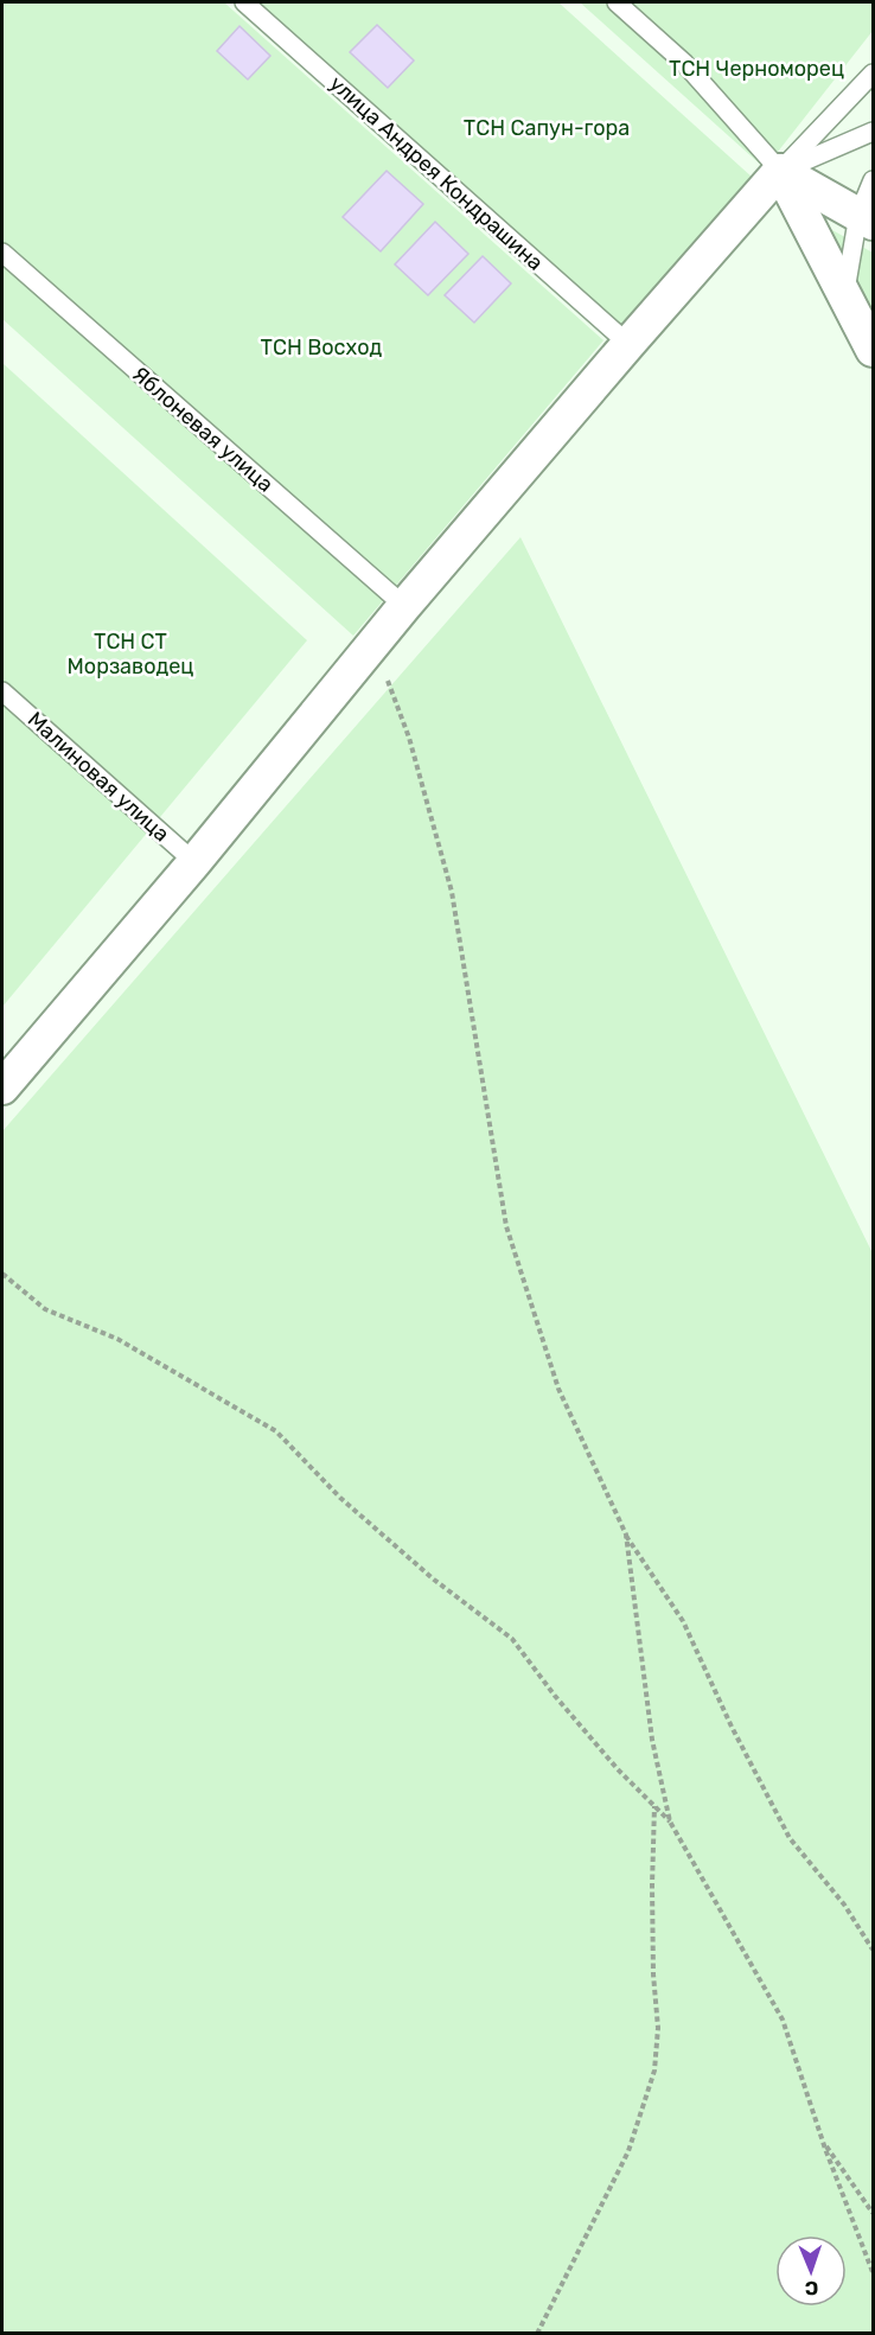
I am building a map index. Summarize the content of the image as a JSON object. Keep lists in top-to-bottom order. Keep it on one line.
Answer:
{"streets":{"lane":["улица Андрея Кондрашина","Яблоневая улица","Малиновая улица"]},"parks":["ТСН Черноморец","ТСН Сапун-гора","ТСН Восход","ТСН СТ Морзаводец"],"north":"bottom"}
